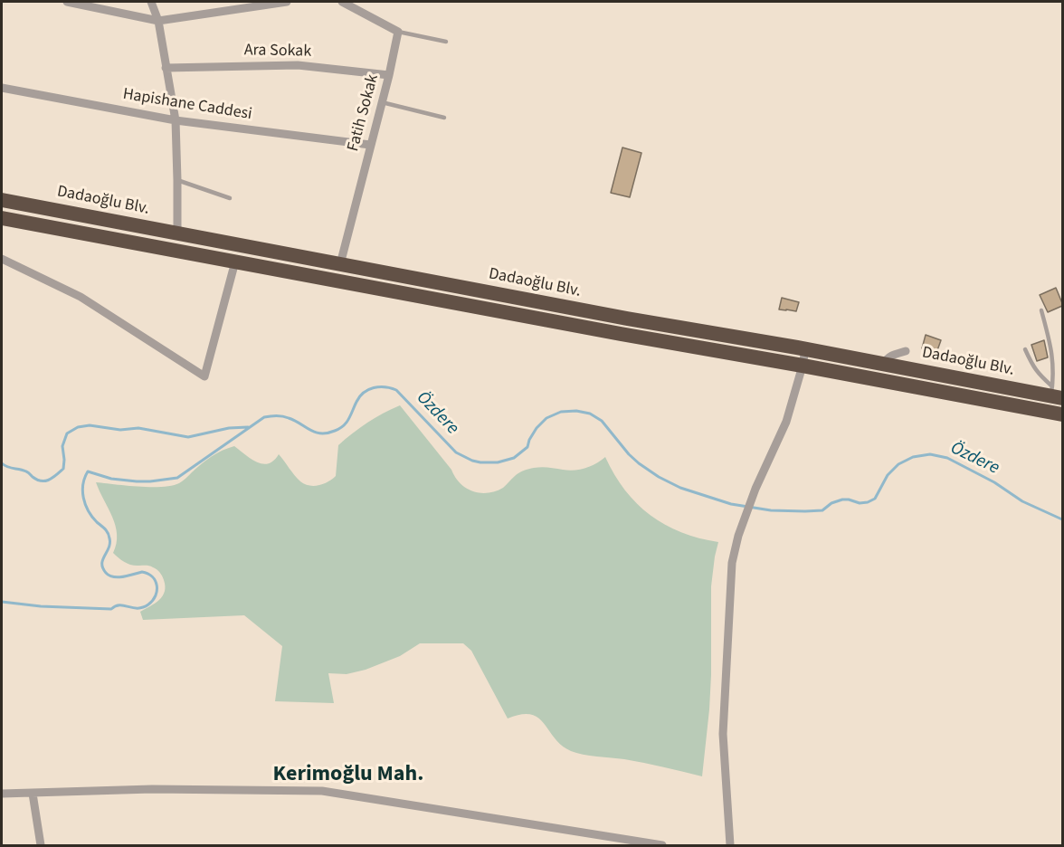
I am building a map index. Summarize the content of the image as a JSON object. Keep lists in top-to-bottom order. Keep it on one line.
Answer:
{"streets":{"highway":["Dadaoğlu Blv."],"street":["Ara Sokak","Hapishane Caddesi","Fatih Sokak"]},"crossings":[["Ara Sokak","Fatih Sokak"],["Hapishane Caddesi","Fatih Sokak"],["Fatih Sokak","Dadaoğlu Blv."]],"districts":["Kerimoğlu Mah."],"water":["Özdere"]}
